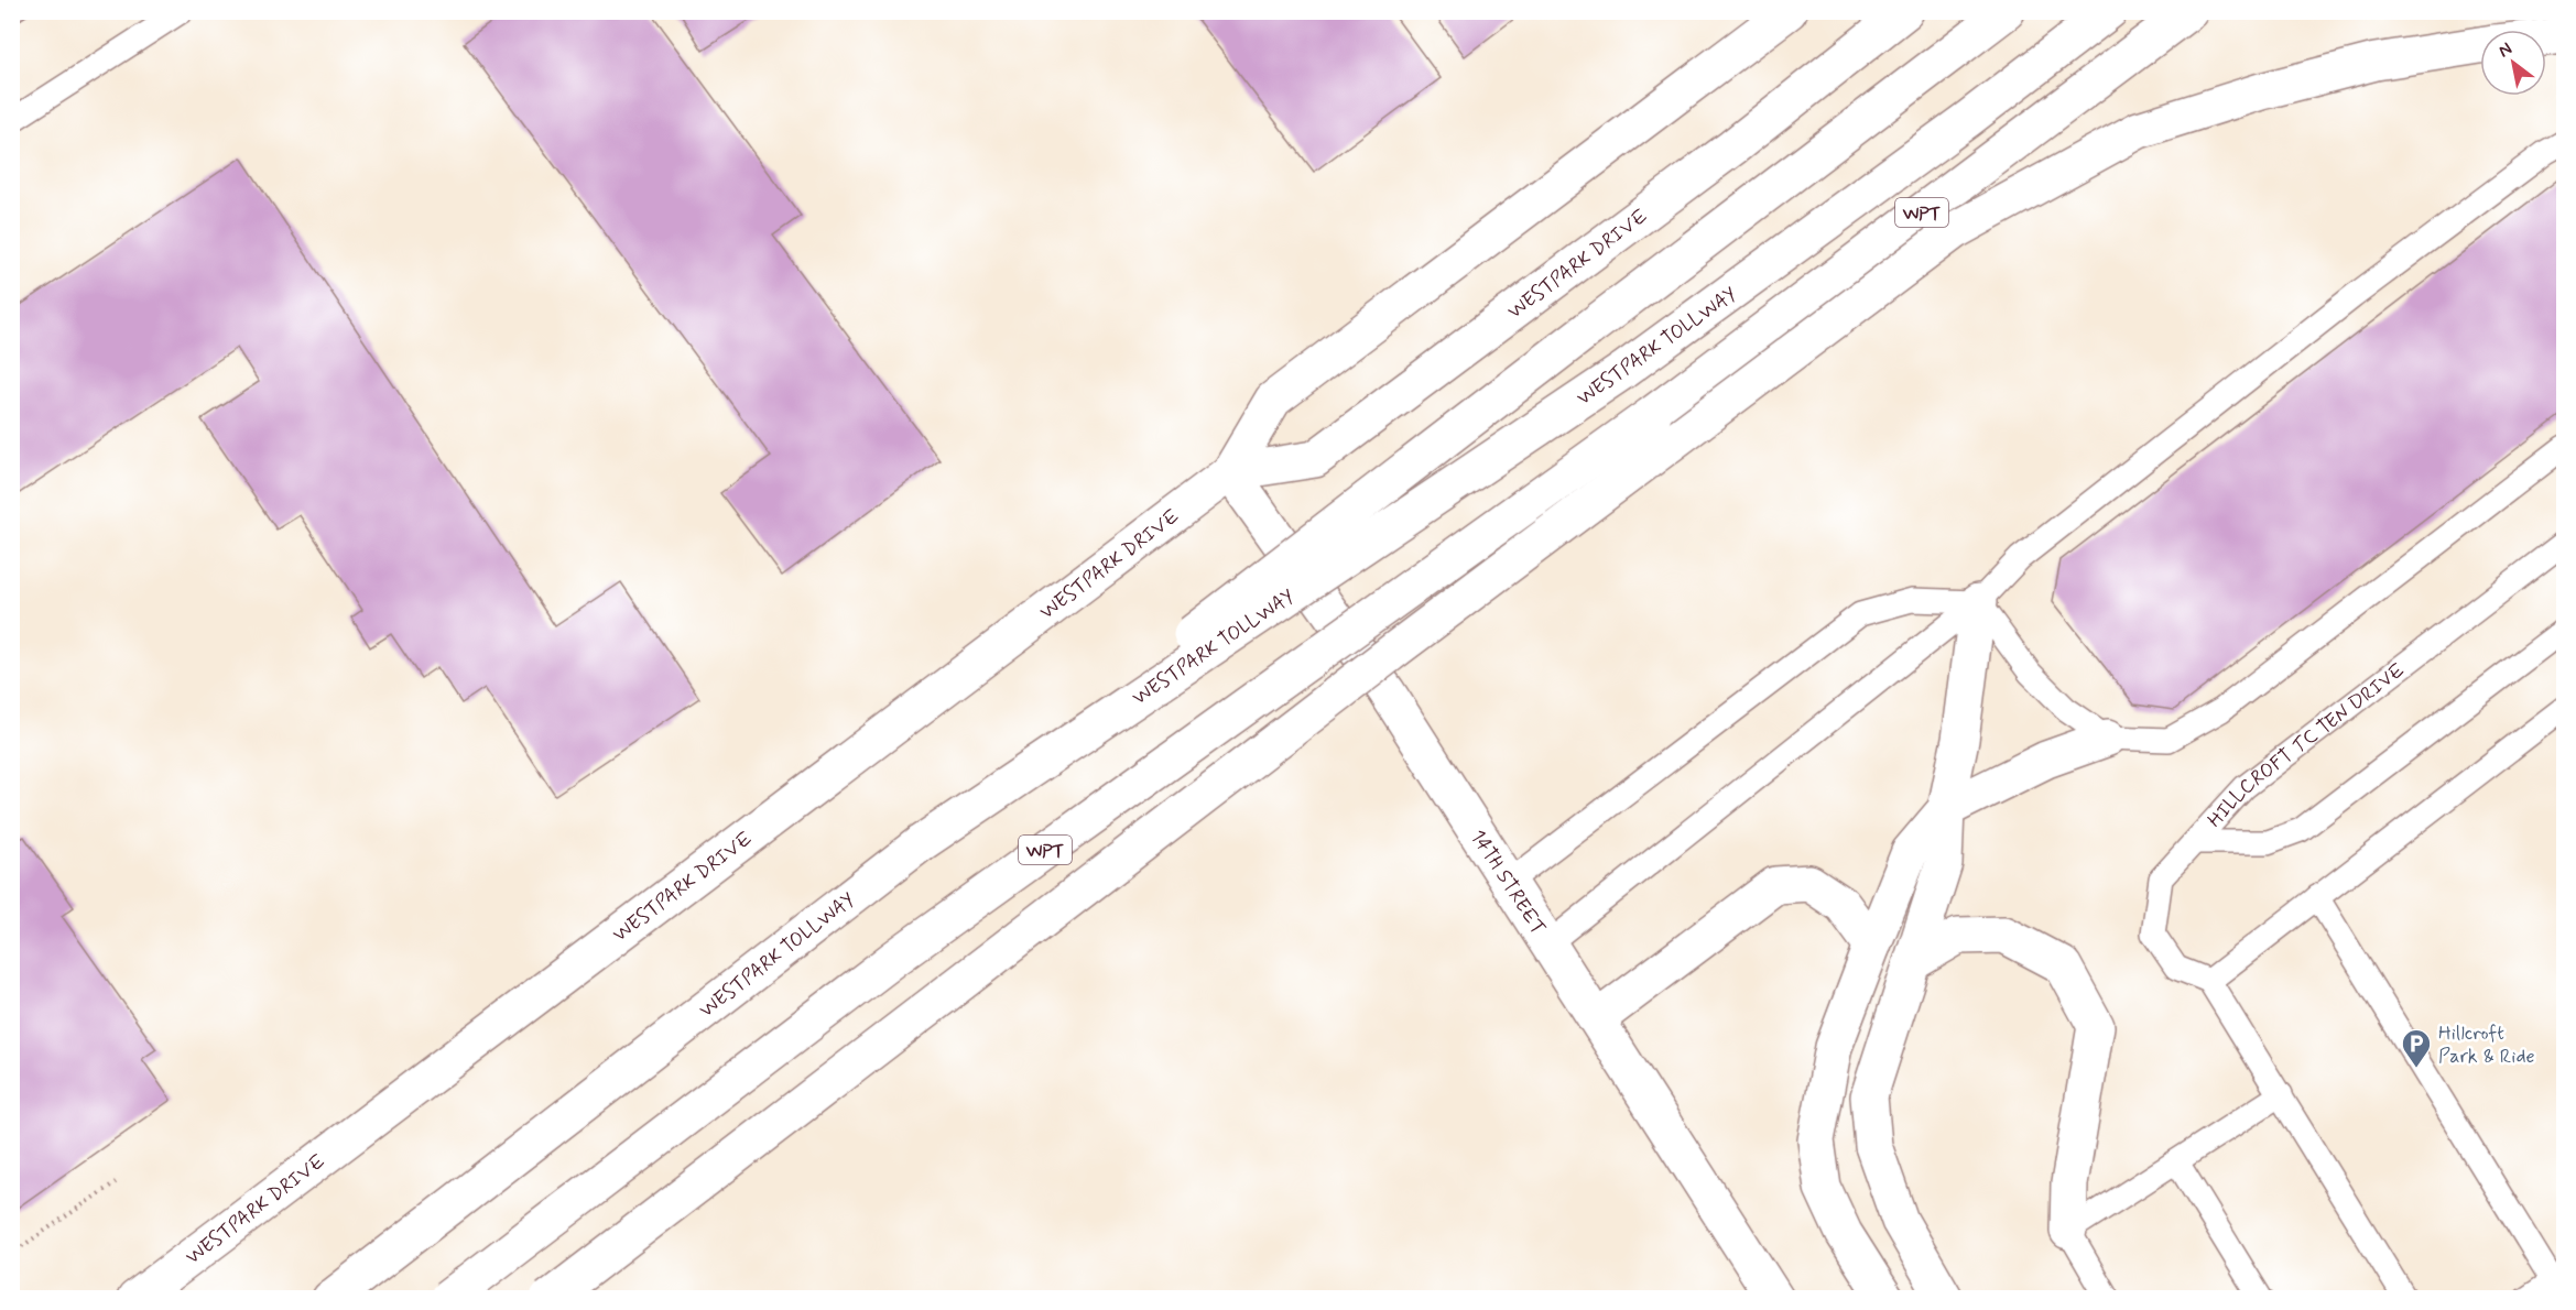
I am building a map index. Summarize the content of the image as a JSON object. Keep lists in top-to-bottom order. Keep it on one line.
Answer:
{"streets":{"main road":["WPT","WESTPARK DRIVE","WESTPARK TOLLWAY","14TH STREET"],"lane":["HILLCROFT TC TEN DRIVE"]},"crossings":[["WESTPARK DRIVE","14TH STREET"]],"places":{"parking":["Hillcroft Park & Ride"]},"north":"top left"}
